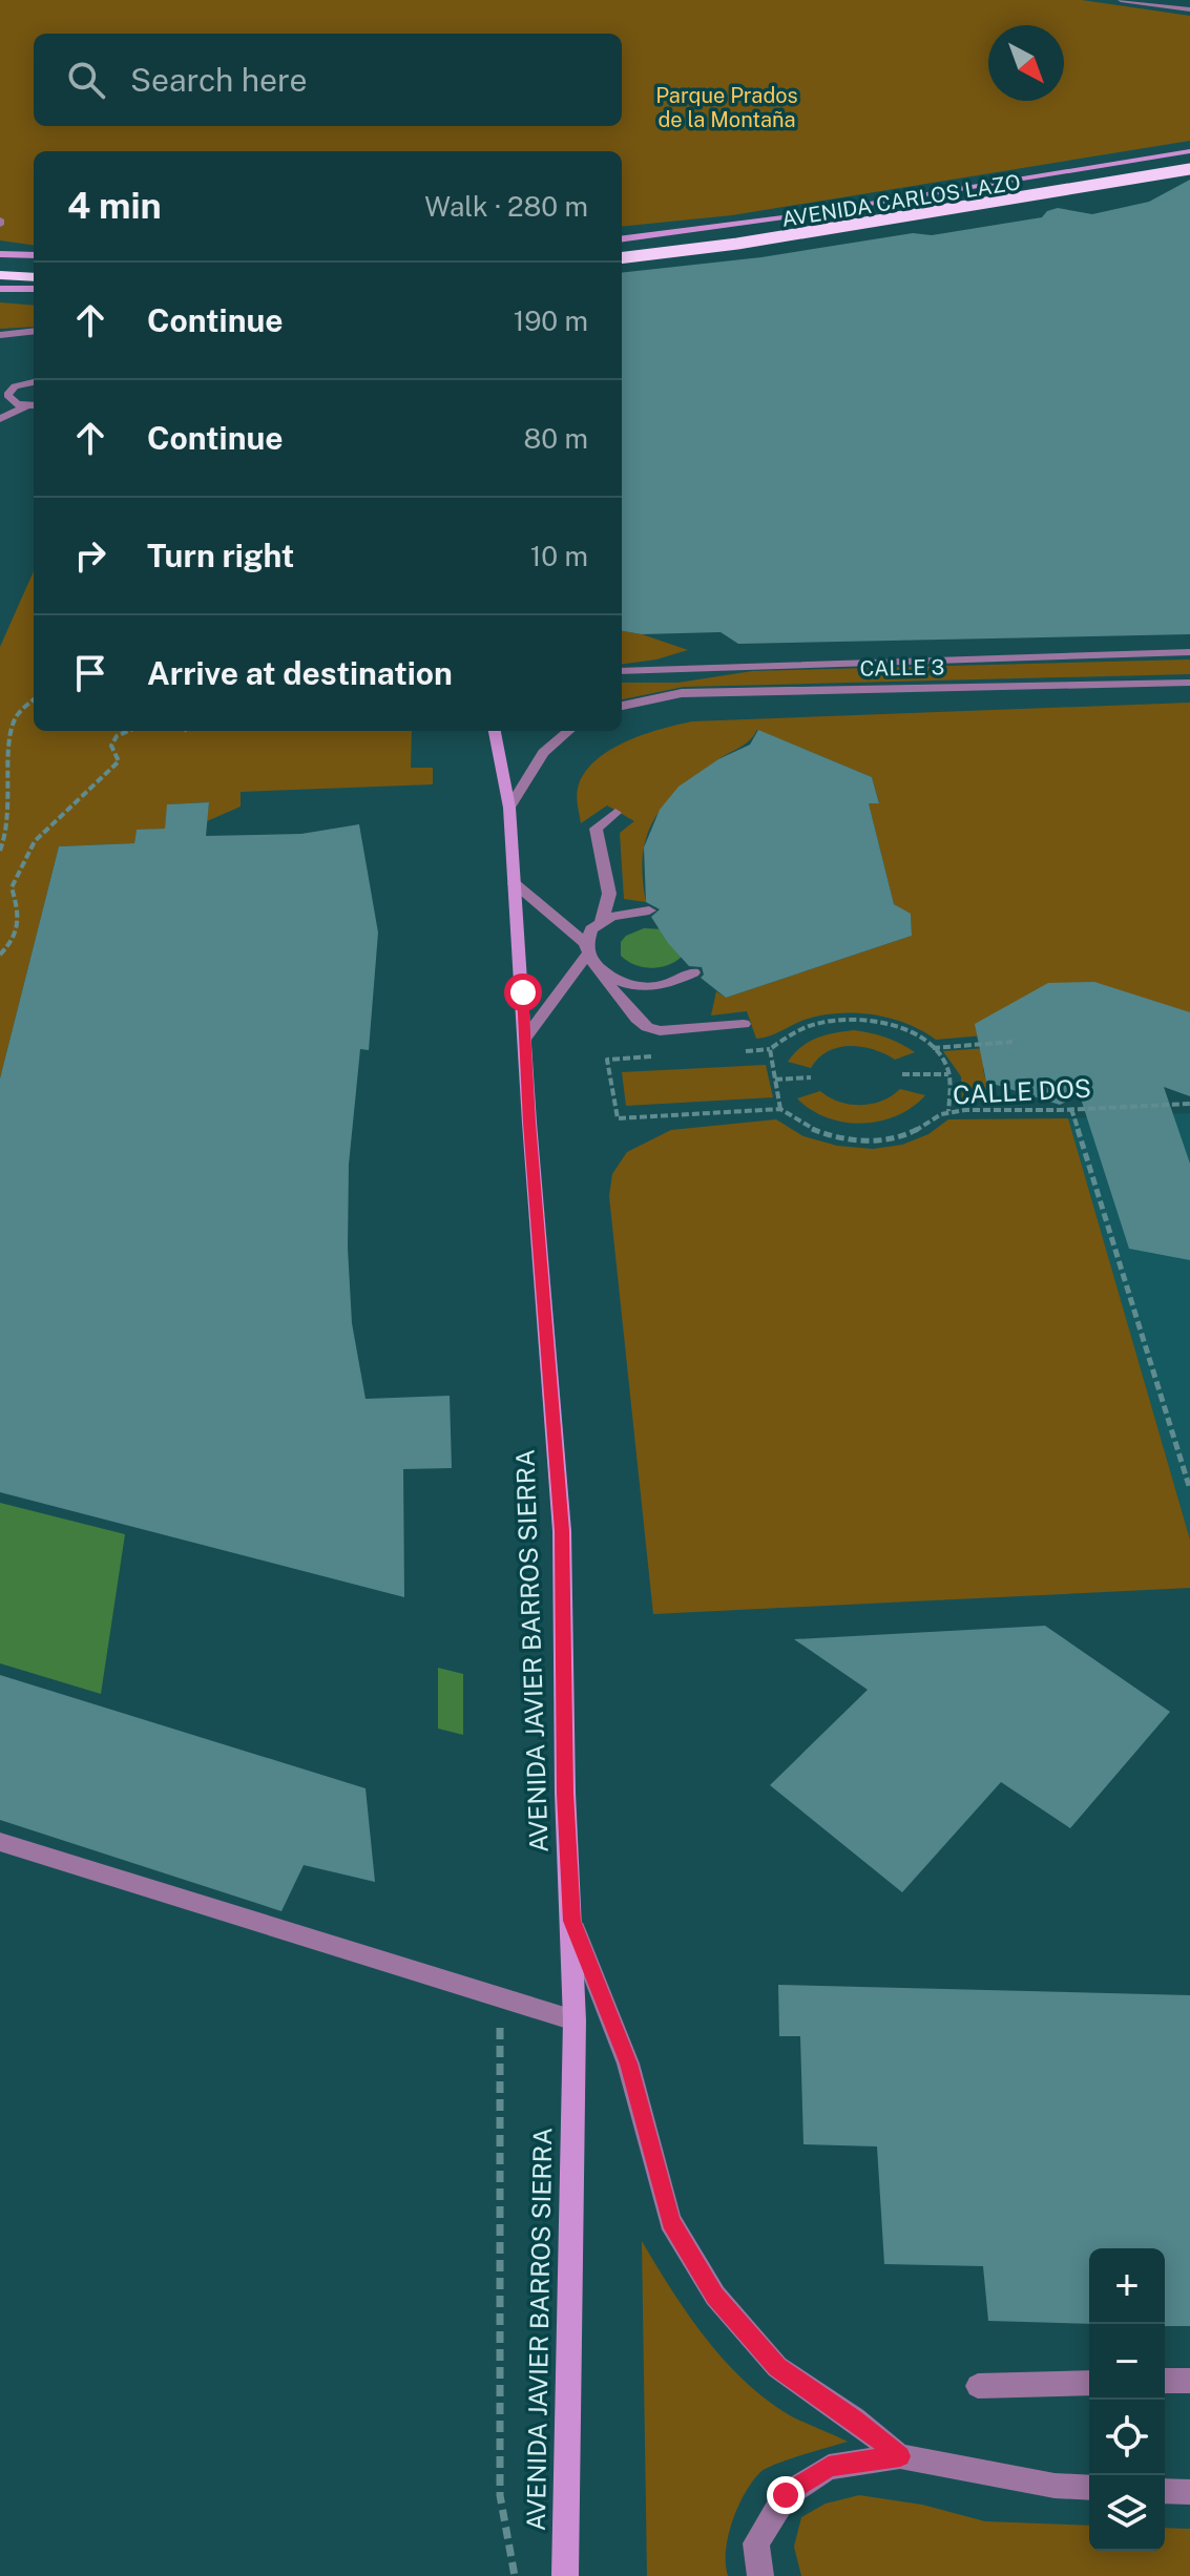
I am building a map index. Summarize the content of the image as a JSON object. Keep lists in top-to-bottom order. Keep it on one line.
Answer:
{"streets":{"highway":["AVENIDA CARLOS LAZO"],"street":["CALLE 3","AVENIDA JAVIER BARROS SIERRA"],"path":["CALLE DOS"]},"parks":["Parque Prados de la Montaña"],"north":"bottom right","page":{"search":"Search here","heading":["4 min","Walk · 280 m"],"list":[["Continue","190 m"],["Continue","80 m"],["Turn right","10 m"],"Arrive at destination"],"map_buttons":["+","−"]}}
